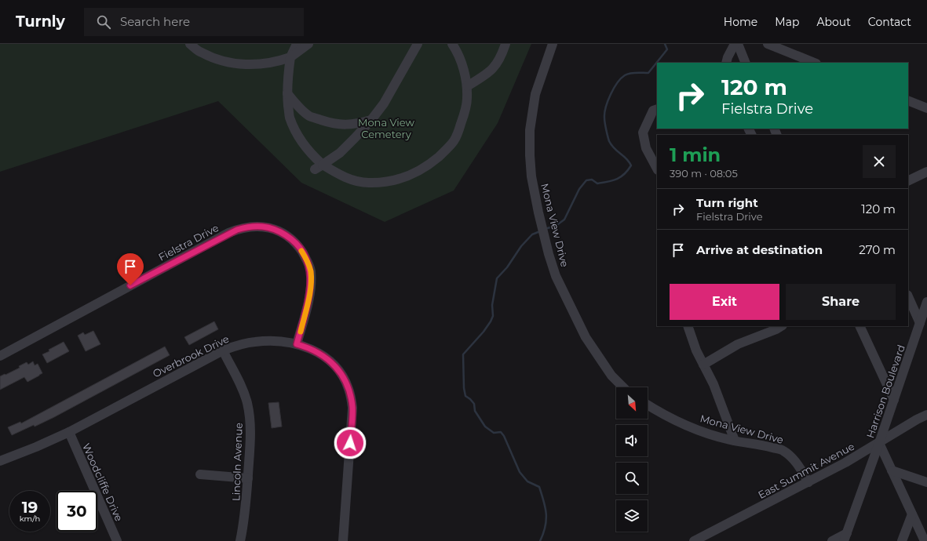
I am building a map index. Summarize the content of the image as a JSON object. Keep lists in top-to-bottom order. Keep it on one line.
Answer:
{"streets":{"street":["Mona View Drive","Fielstra Drive","Overbrook Drive","Harrison Boulevard","Lincoln Avenue","East Summit Avenue","Woodcliffe Drive"]},"crossings":[["Mona View Drive","East Summit Avenue"],["Fielstra Drive","Overbrook Drive"],["Overbrook Drive","Lincoln Avenue"],["Overbrook Drive","Woodcliffe Drive"],["Harrison Boulevard","East Summit Avenue"]],"parks":["Mona View Cemetery"],"north":"bottom right","page":{"header":"Turnly","search":"Search here","nav":["Home","Map","About","Contact"],"turn":["120 m","Fielstra Drive"],"heading":["1 min","390 m · 08:05"],"list":[{"name":"Turn right","note":"Fielstra Drive","value":"120 m"},{"name":"Arrive at destination","value":"270 m"}],"buttons":["Exit","Share"],"speed":"19 km/h","limit":"30"}}
